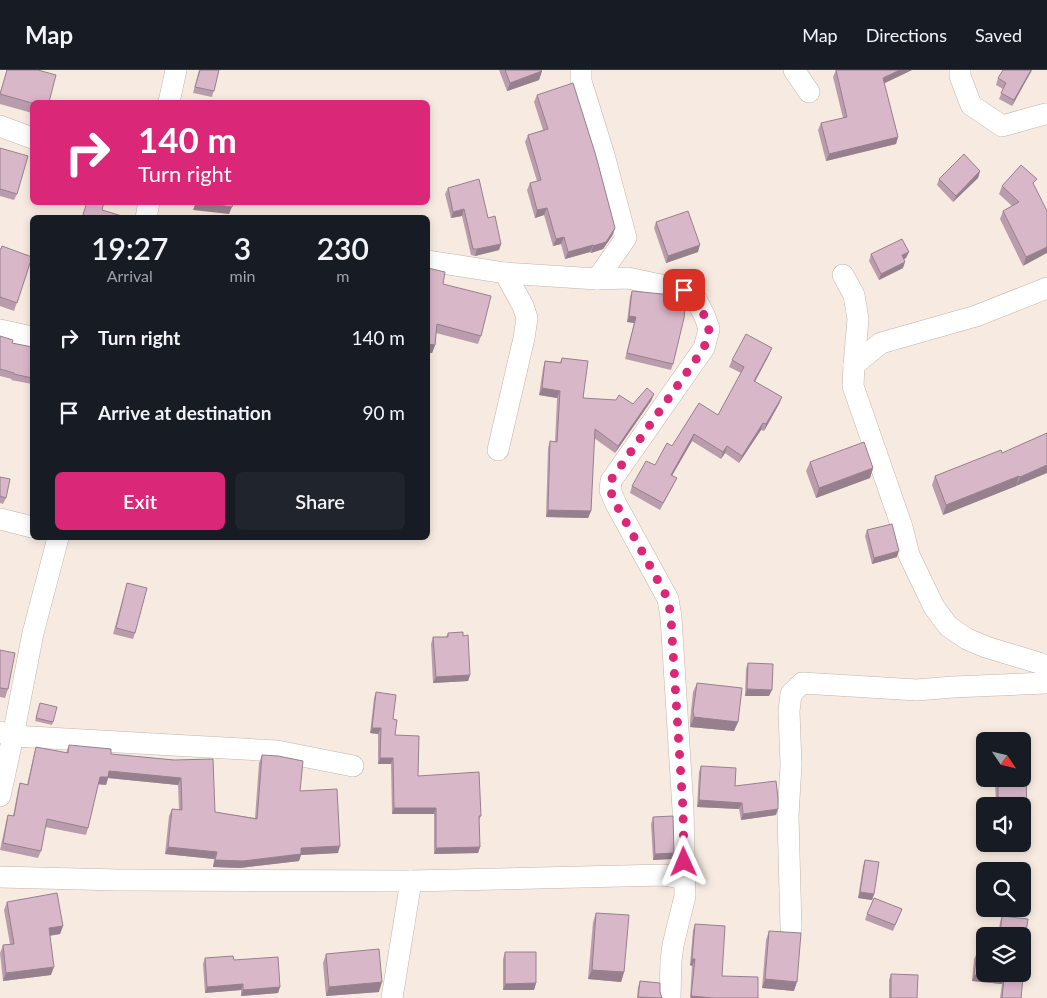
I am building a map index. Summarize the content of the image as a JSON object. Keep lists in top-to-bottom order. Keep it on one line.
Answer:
{"north":"bottom right","page":{"header":"Map","nav":["Map","Directions","Saved"],"turn":["140 m","Turn right"],"eta":["19:27","Arrival","3","min","230","m"],"list":[{"name":"Turn right","value":"140 m"},{"name":"Arrive at destination","value":"90 m"}],"buttons":["Exit","Share"]}}
